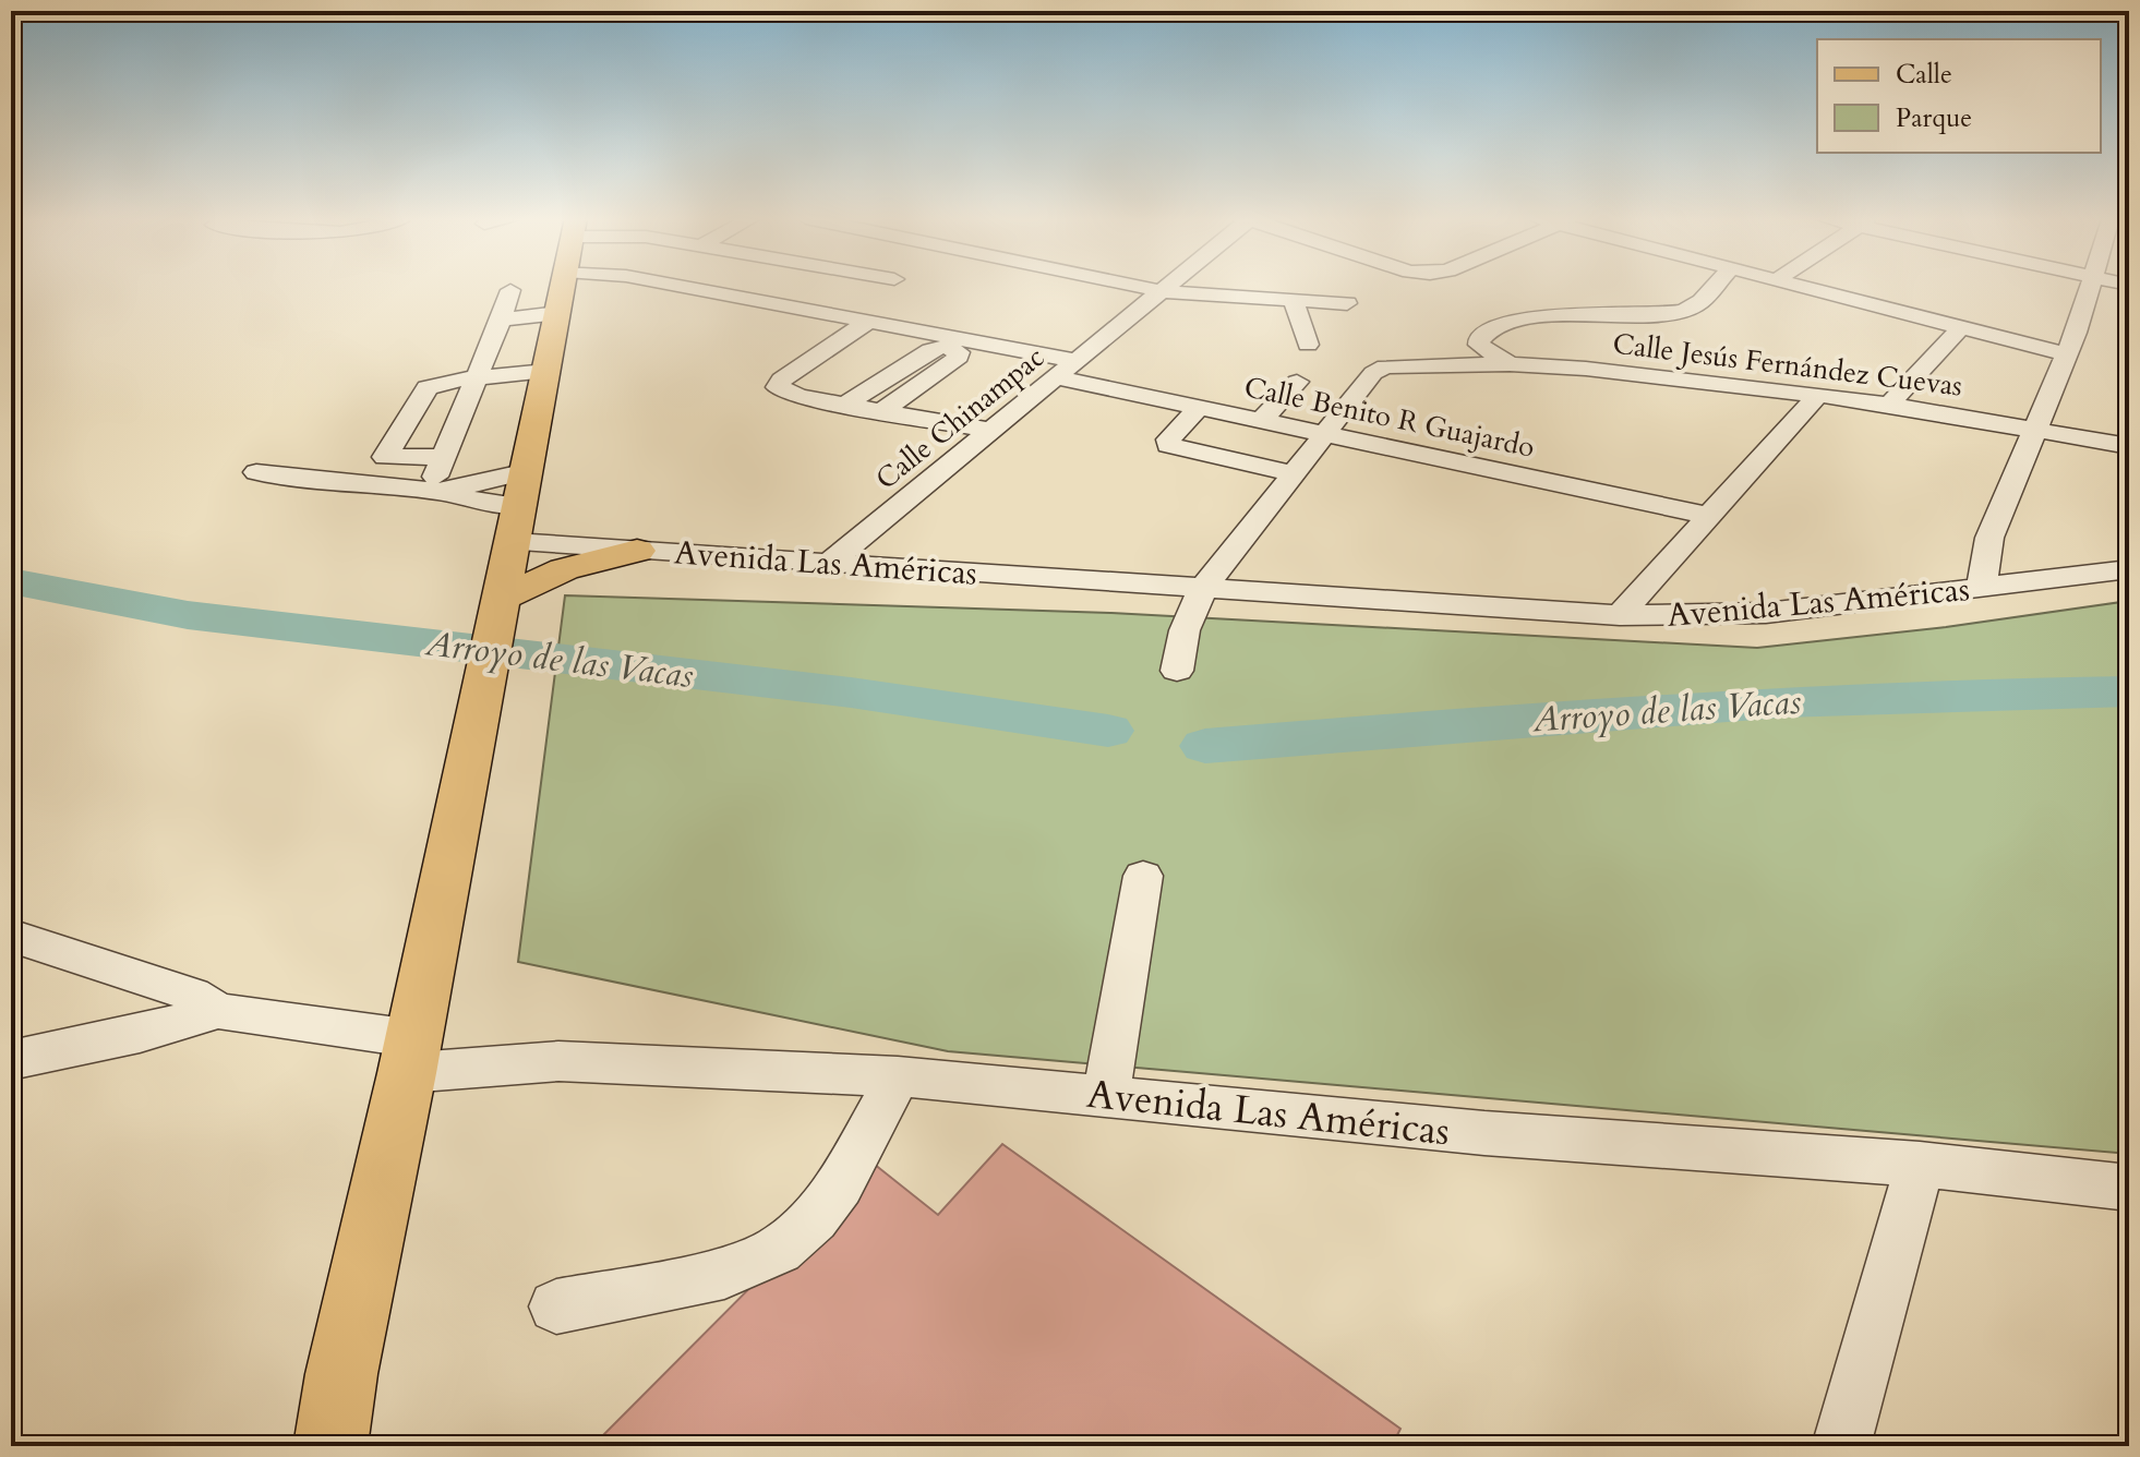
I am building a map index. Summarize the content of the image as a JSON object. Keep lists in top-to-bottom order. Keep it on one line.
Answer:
{"streets":{"street":["Calle Jesús Fernández Cuevas","Calle Benito R Guajardo","Calle Chinampac","Avenida Las Américas"]},"crossings":[["Calle Jesús Fernández Cuevas","Calle Benito R Guajardo"],["Calle Benito R Guajardo","Calle Chinampac"],["Calle Chinampac","Avenida Las Américas"]],"water":["Arroyo de las Vacas"],"legend":["Calle","Parque"]}
